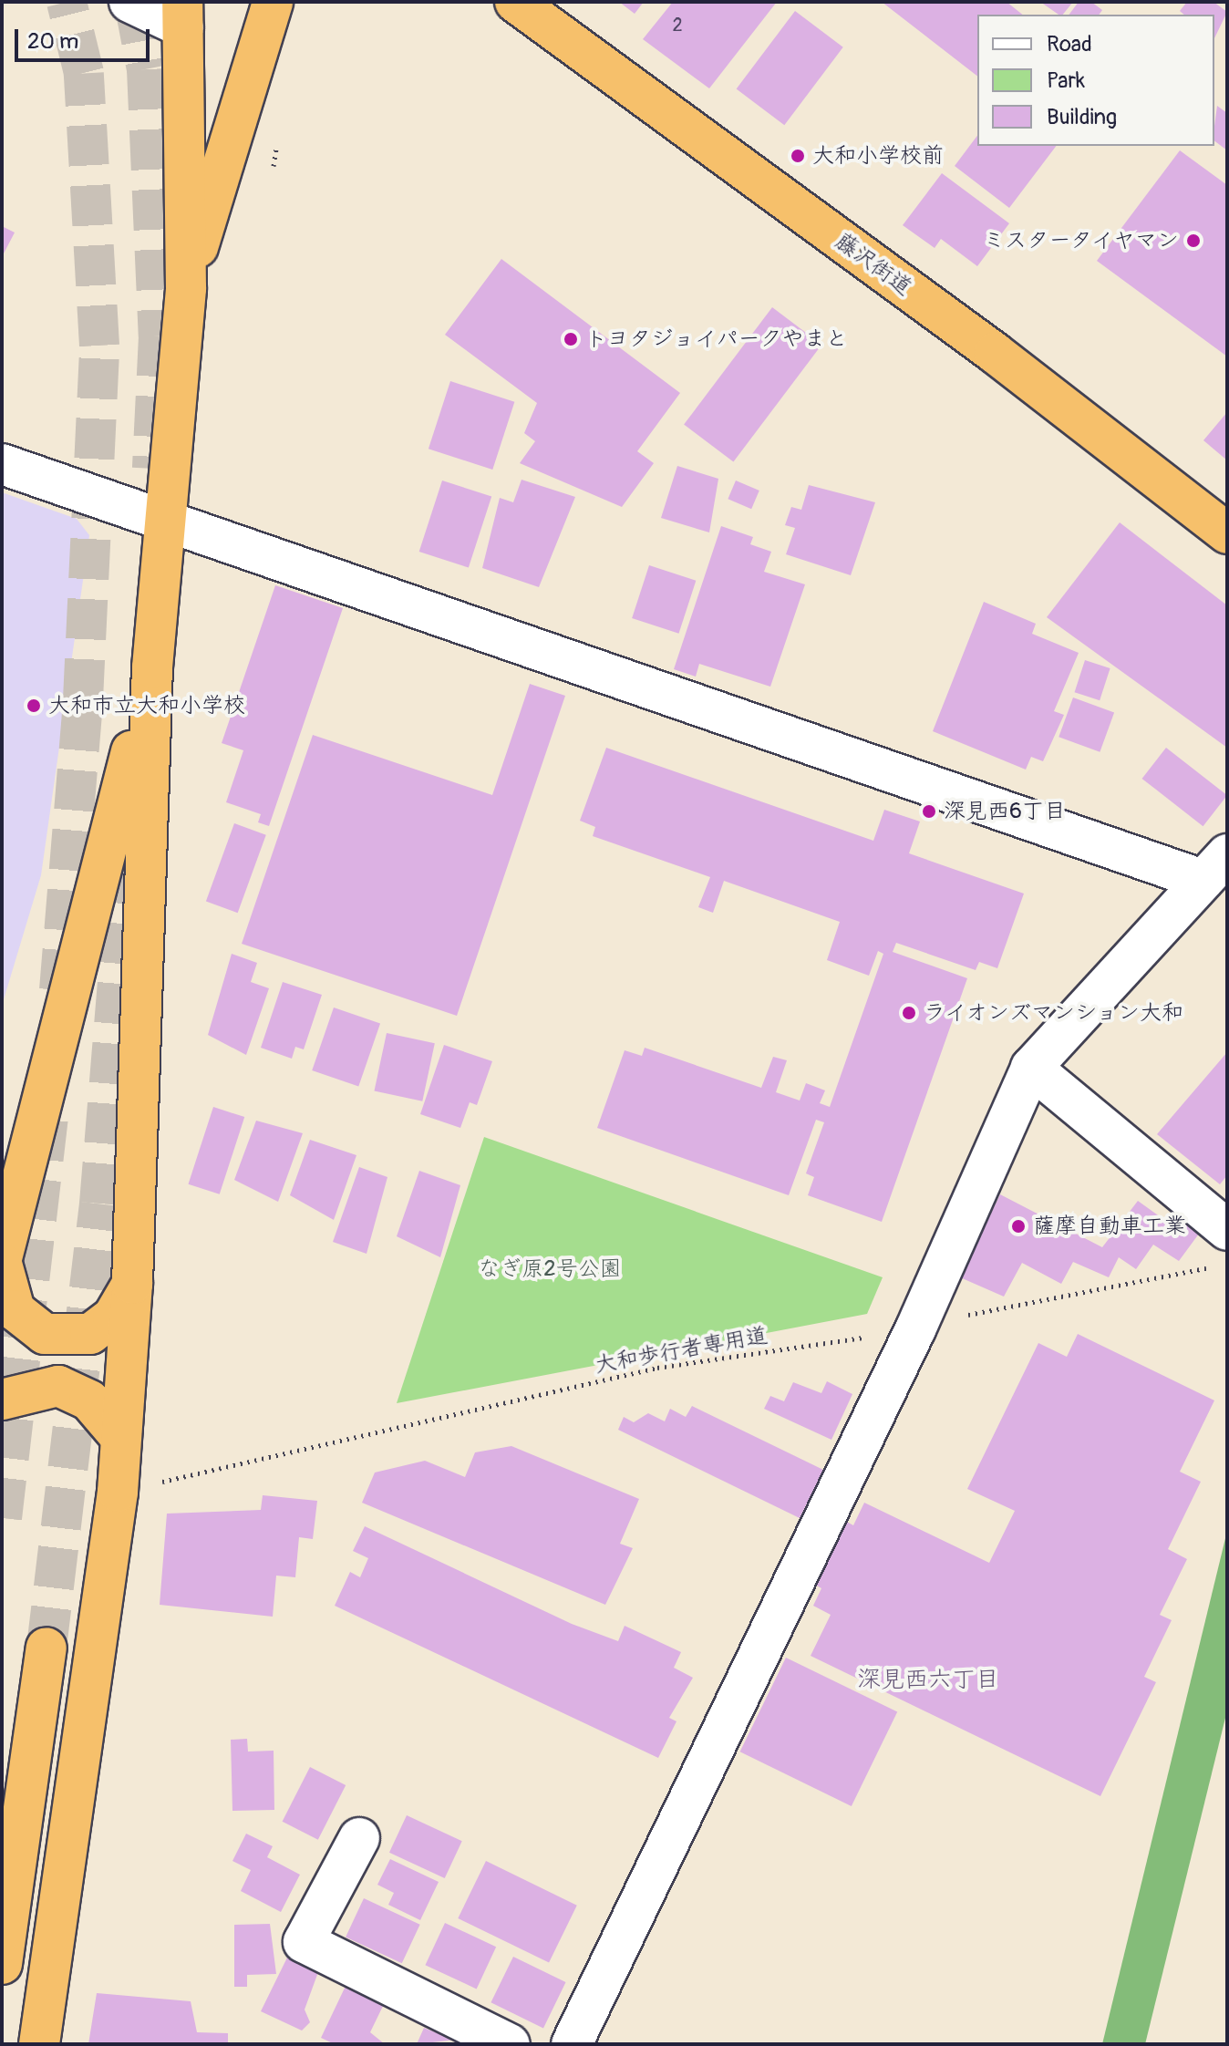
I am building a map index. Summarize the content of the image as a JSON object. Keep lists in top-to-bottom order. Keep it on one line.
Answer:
{"streets":{"highway":["藤沢街道"],"path":["大和歩行者専用道"]},"districts":["深見西六丁目"],"parks":["なぎ原2号公園"],"places":["大和小学校前","ミスタータイヤマン","トヨタジョイパークやまと","大和市立大和小学校","深見西6丁目","ライオンズマンション大和","薩摩自動車工業"],"house_numbers":["2"],"legend":["Road","Park","Building"],"scale_bar":"20 m"}
